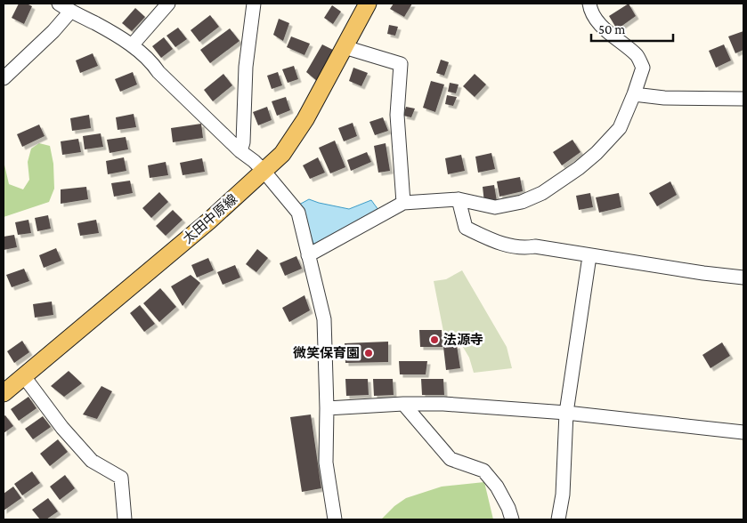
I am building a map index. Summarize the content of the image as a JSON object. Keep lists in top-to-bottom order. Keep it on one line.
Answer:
{"streets":{"main road":["太田中原線"]},"places":["法源寺","微笑保育園"],"scale_bar":"50 m"}
